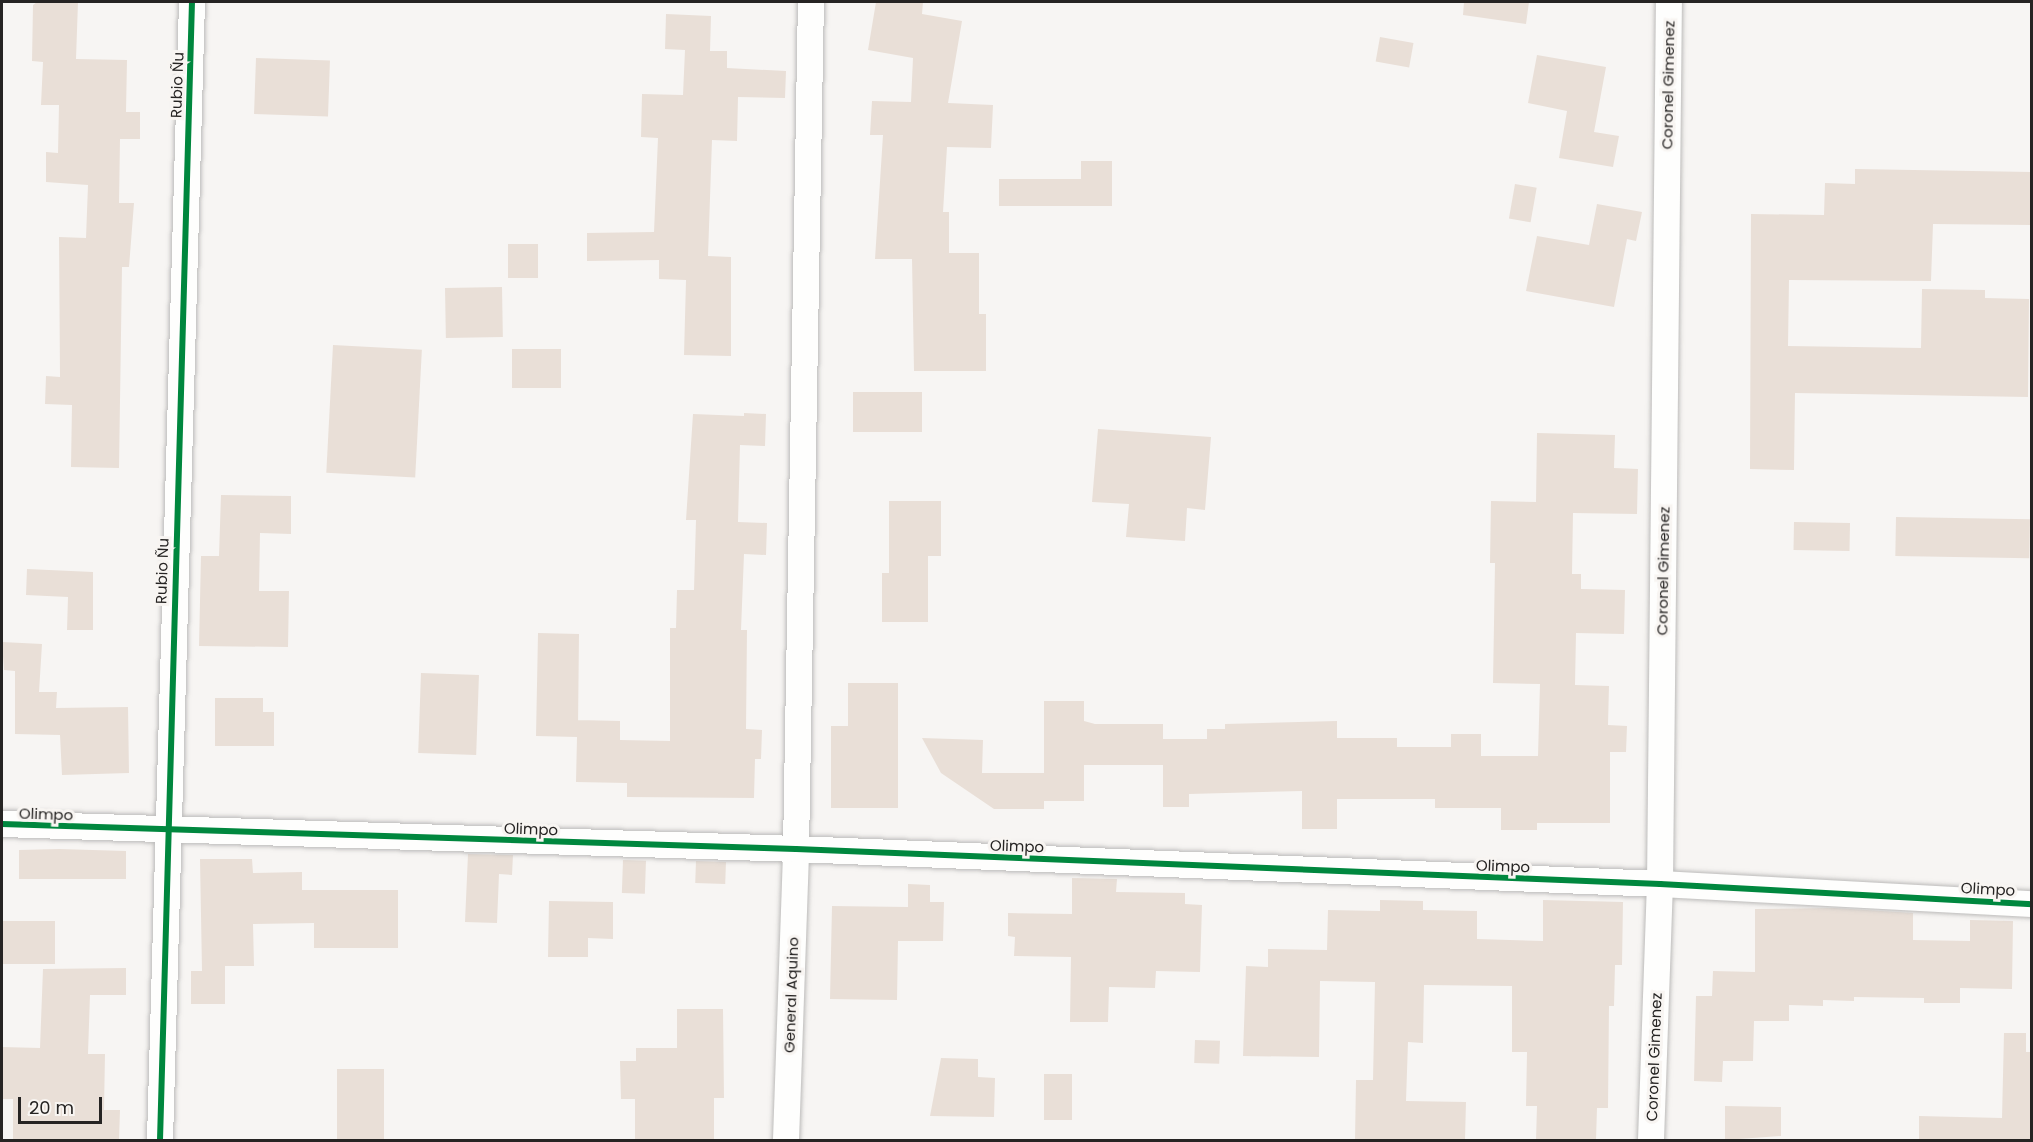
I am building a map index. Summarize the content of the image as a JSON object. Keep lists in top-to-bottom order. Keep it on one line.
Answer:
{"streets":{"street":["Rubio Ñu","Coronel Gimenez","Olimpo","General Aquino"]},"crossings":[["Rubio Ñu","Olimpo"],["Coronel Gimenez","Olimpo"],["Olimpo","General Aquino"]],"scale_bar":"20 m"}
